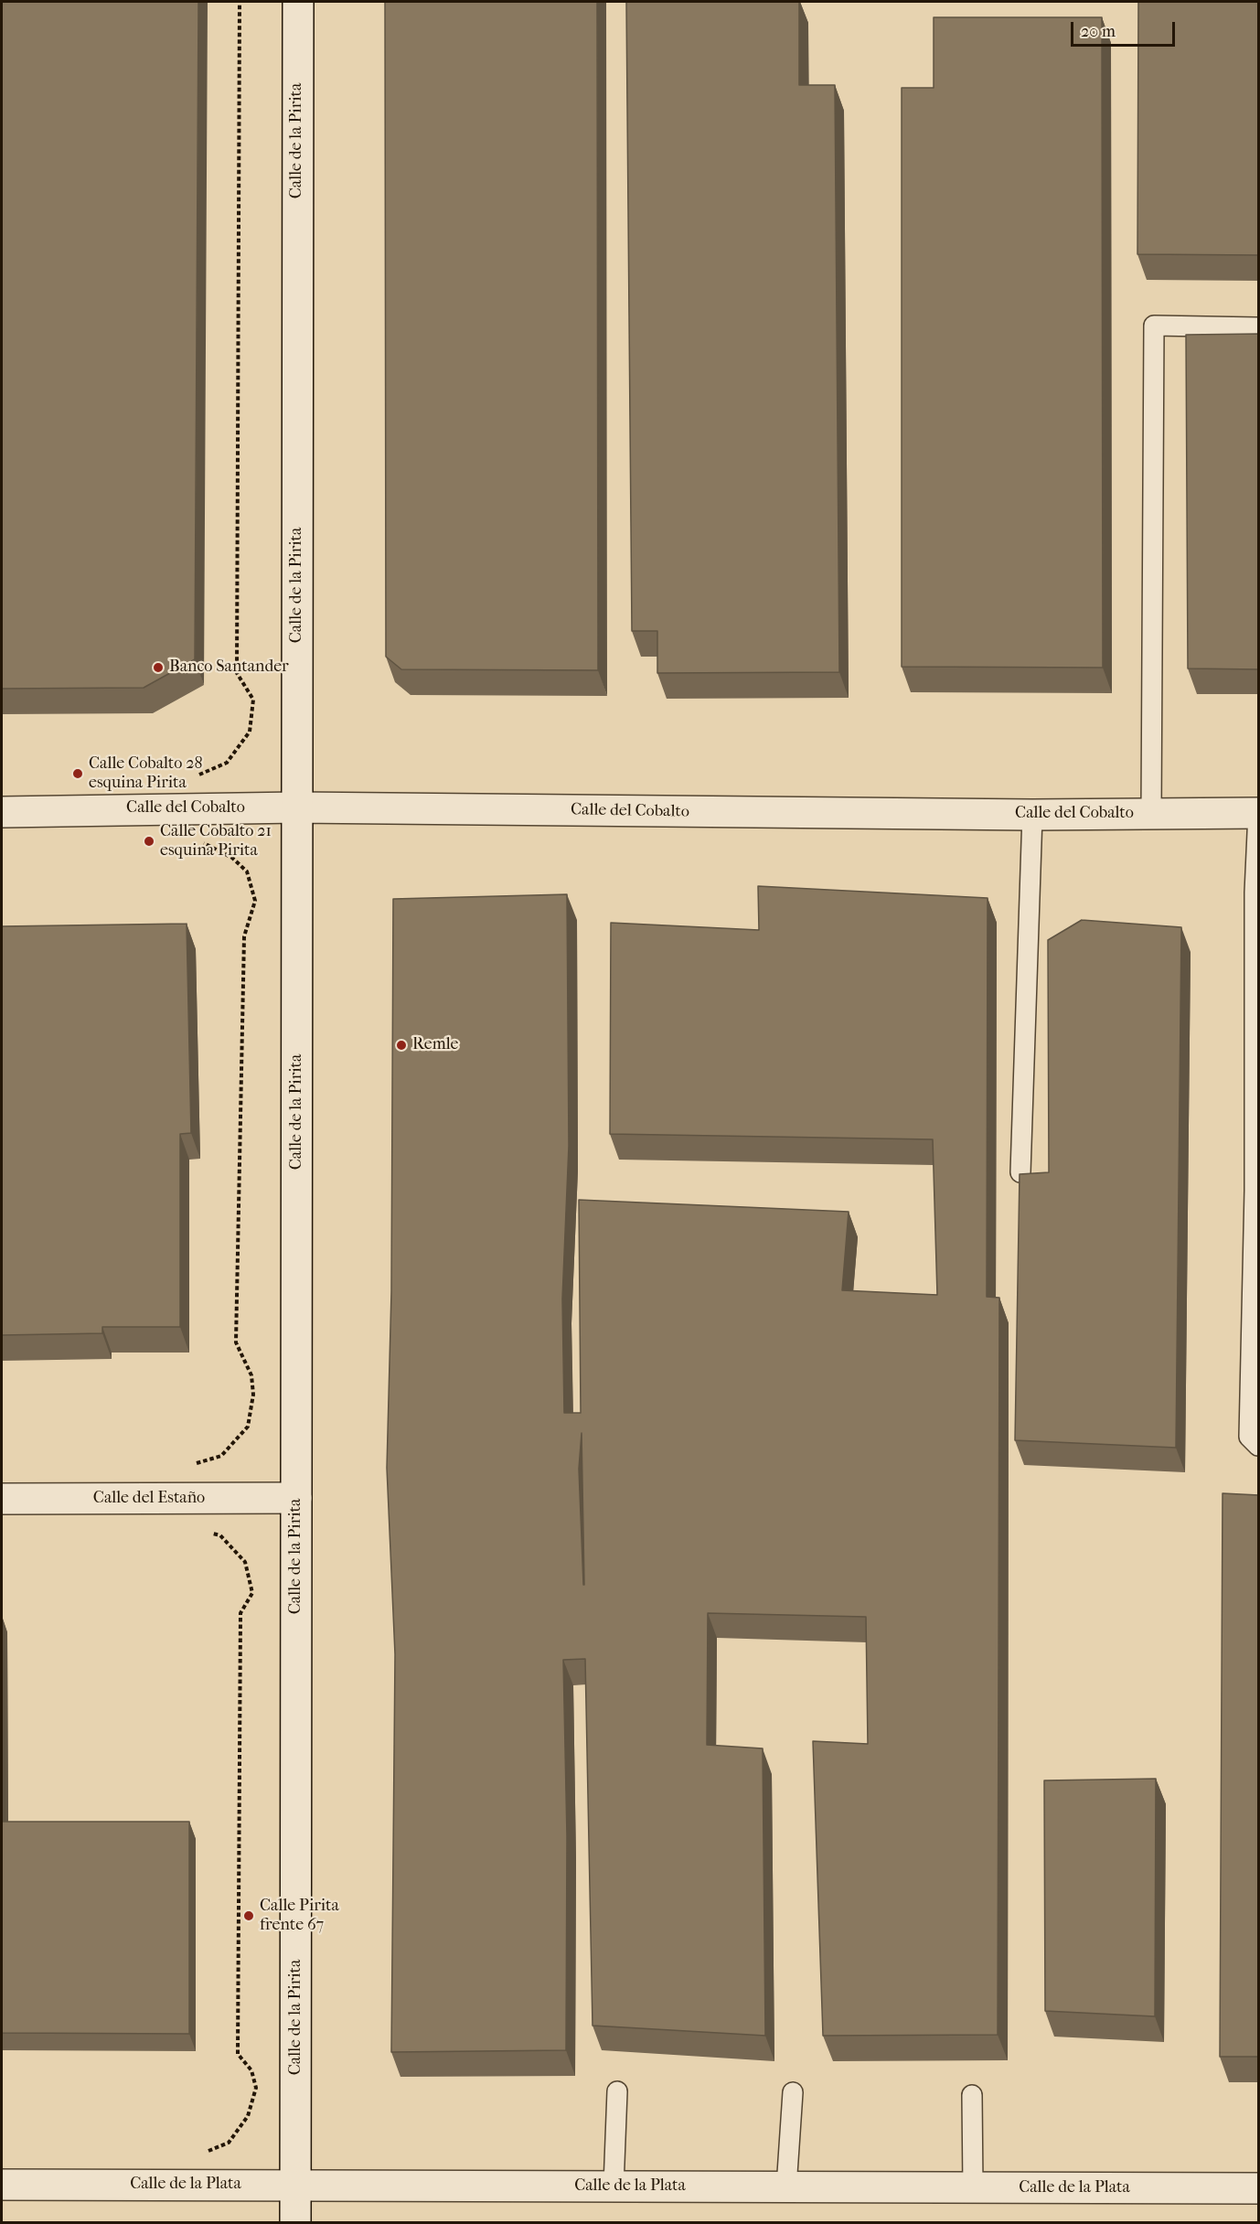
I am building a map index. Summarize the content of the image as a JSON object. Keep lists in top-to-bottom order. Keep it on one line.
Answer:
{"streets":{"street":["Calle de la Pirita","Calle del Cobalto","Calle del Estaño","Calle de la Plata"]},"crossings":[["Calle de la Pirita","Calle del Cobalto"],["Calle de la Pirita","Calle del Estaño"],["Calle de la Pirita","Calle de la Plata"]],"places":["Banco Santander","Calle Cobalto 28 esquina Pirita","Calle Cobalto 21 esquina Pirita","Remle","Calle Pirita frente 67"],"scale_bar":"20 m"}
